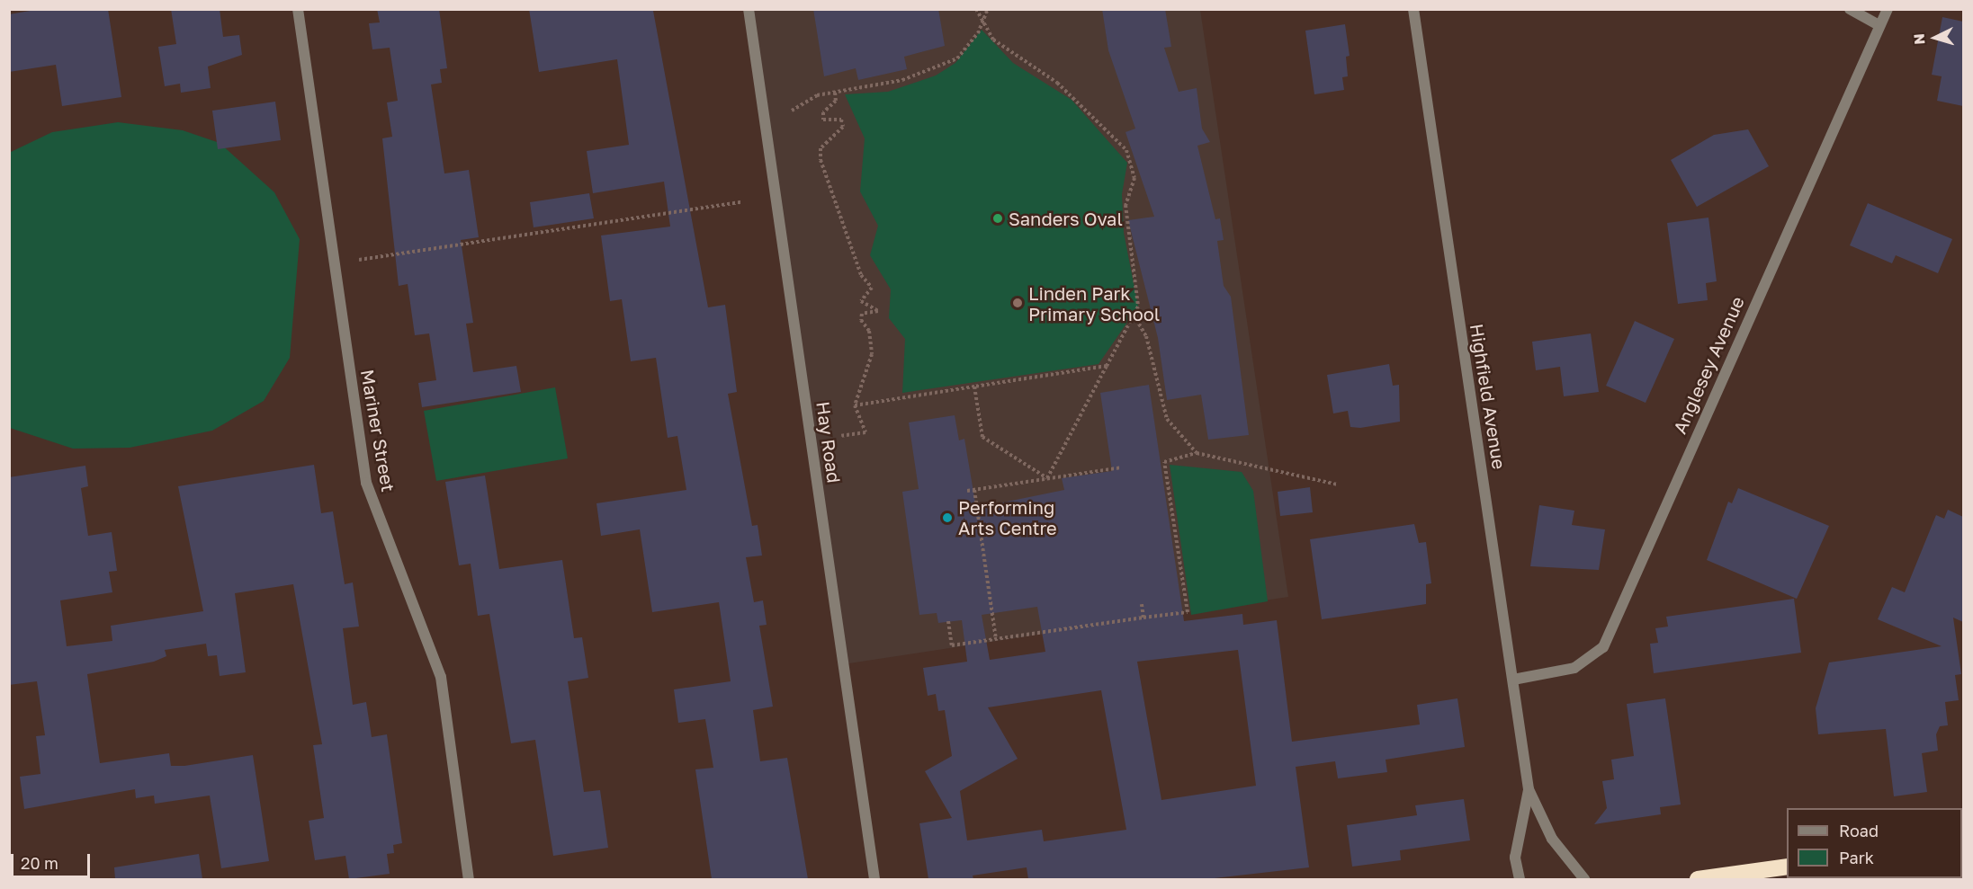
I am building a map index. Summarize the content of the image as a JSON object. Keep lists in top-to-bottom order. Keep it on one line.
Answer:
{"streets":{"street":["Anglesey Avenue","Highfield Avenue","Mariner Street","Hay Road"]},"crossings":[["Anglesey Avenue","Highfield Avenue"]],"places":["Sanders Oval","Linden Park Primary School","Performing Arts Centre"],"legend":["Road","Park"],"scale_bar":"20 m","north":"left"}
